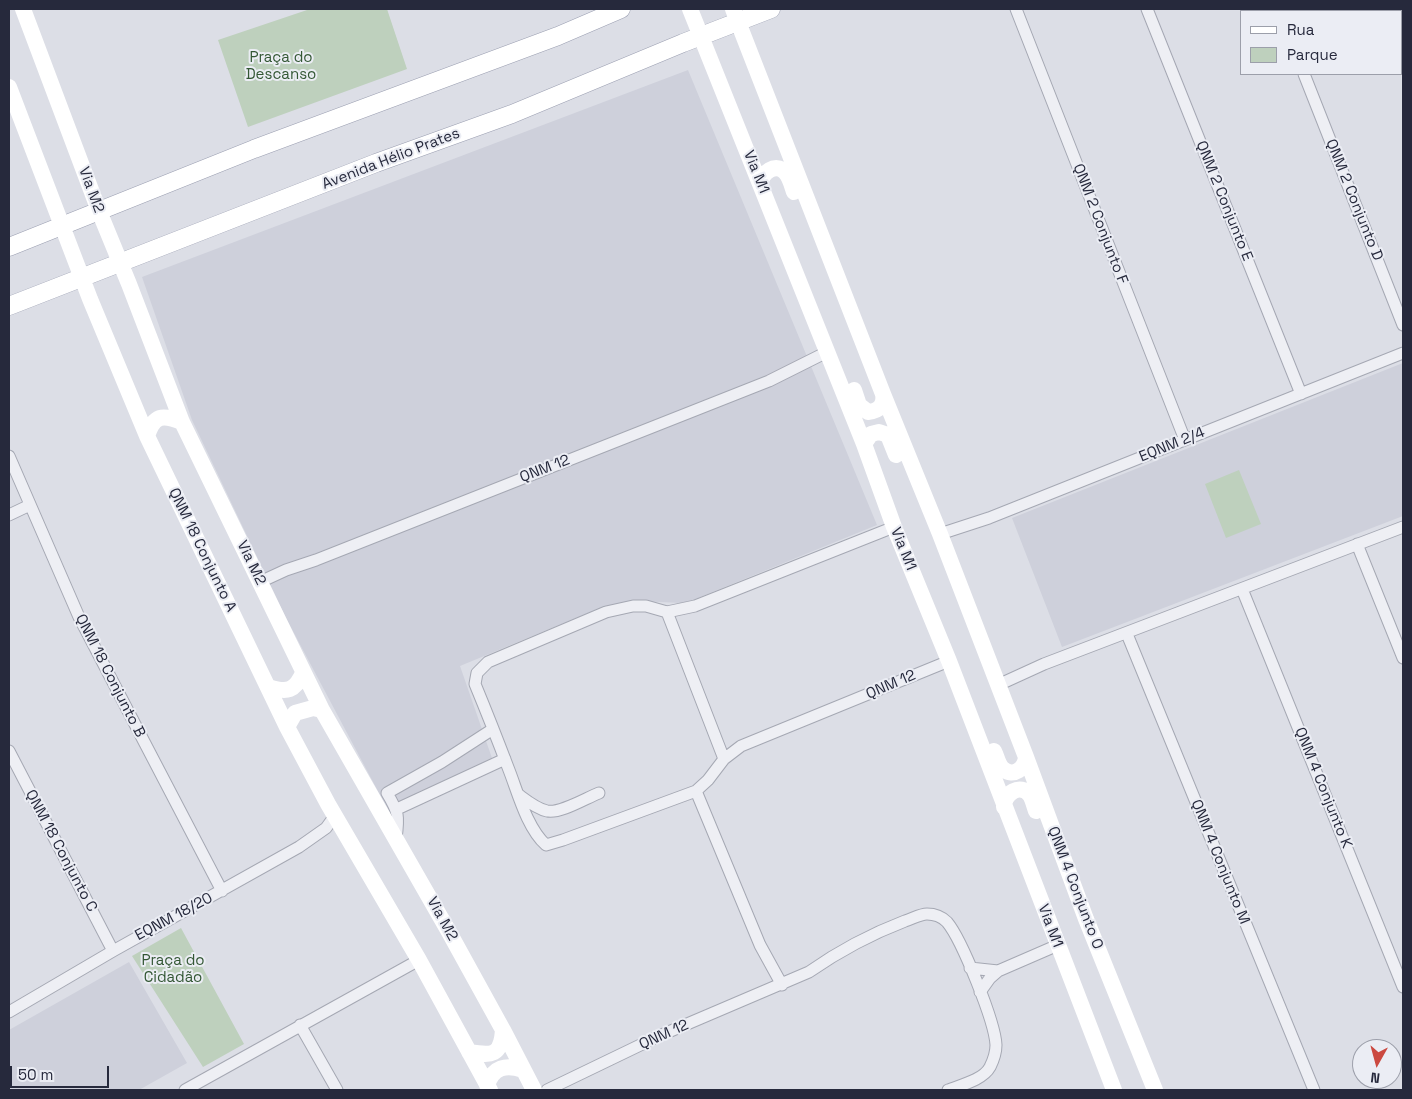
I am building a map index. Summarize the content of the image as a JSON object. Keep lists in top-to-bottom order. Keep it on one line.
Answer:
{"streets":{"main road":["Avenida Hélio Prates","Via M1","Via M2","QNM 18 Conjunto A","QNM 4 Conjunto O"],"street":["QNM 2 Conjunto D","QNM 2 Conjunto E","QNM 2 Conjunto F","EQNM 2/4","QNM 12","QNM 18 Conjunto B","QNM 4 Conjunto K","QNM 18 Conjunto C","QNM 4 Conjunto M","EQNM 18/20"]},"crossings":[["Avenida Hélio Prates","Via M1"],["Avenida Hélio Prates","Via M2"],["Avenida Hélio Prates","QNM 18 Conjunto A"],["Via M1","QNM 12"],["Via M2","QNM 12"],["QNM 2 Conjunto E","EQNM 2/4"],["QNM 2 Conjunto F","EQNM 2/4"],["QNM 18 Conjunto A","EQNM 18/20"],["QNM 18 Conjunto B","EQNM 18/20"],["QNM 18 Conjunto C","EQNM 18/20"]],"parks":["Praça do Descanso","Praça do Cidadão"],"legend":["Rua","Parque"],"scale_bar":"50 m","north":"bottom"}
